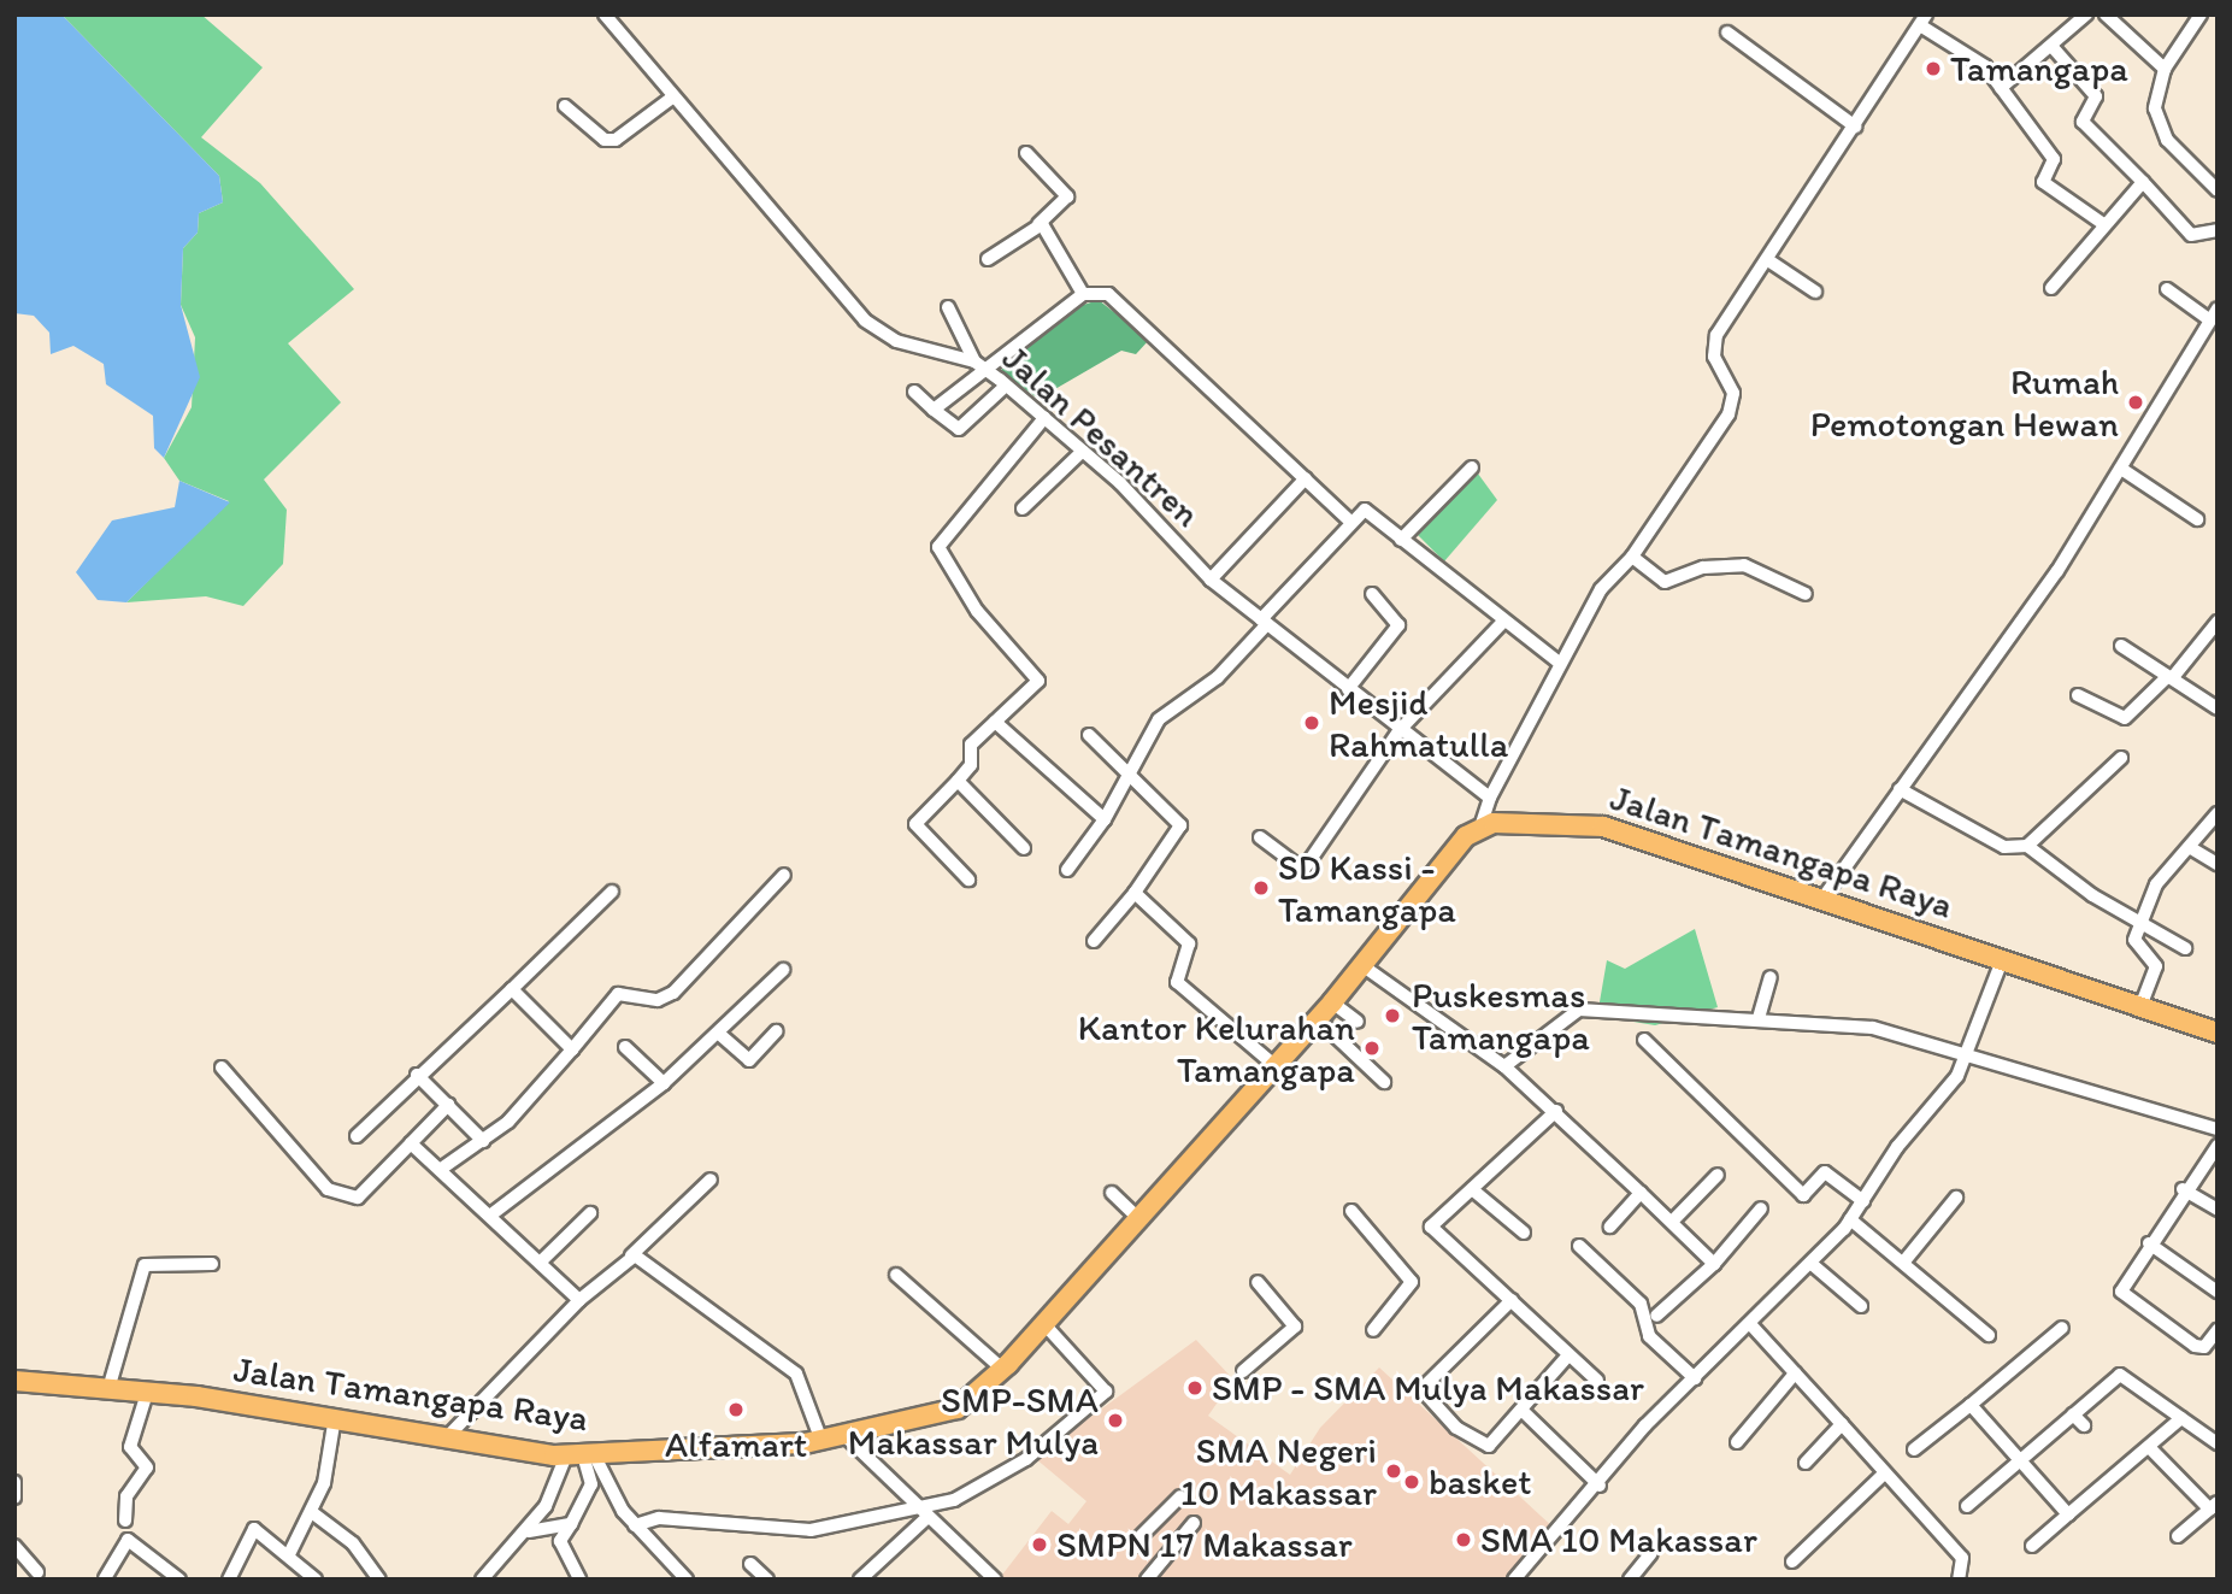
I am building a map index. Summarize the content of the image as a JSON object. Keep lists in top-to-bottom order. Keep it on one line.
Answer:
{"streets":{"main road":["Jalan Tamangapa Raya"],"street":["Jalan Pesantren"]},"places":["Tamangapa","Rumah Pemotongan Hewan","Mesjid Rahmatulla","SD Kassi - Tamangapa","Puskesmas Tamangapa","Kantor Kelurahan Tamangapa","SMP - SMA Mulya Makassar","Alfamart","SMP-SMA Makassar Mulya","SMA Negeri 10 Makassar","basket","SMA 10 Makassar","SMPN 17 Makassar"]}
